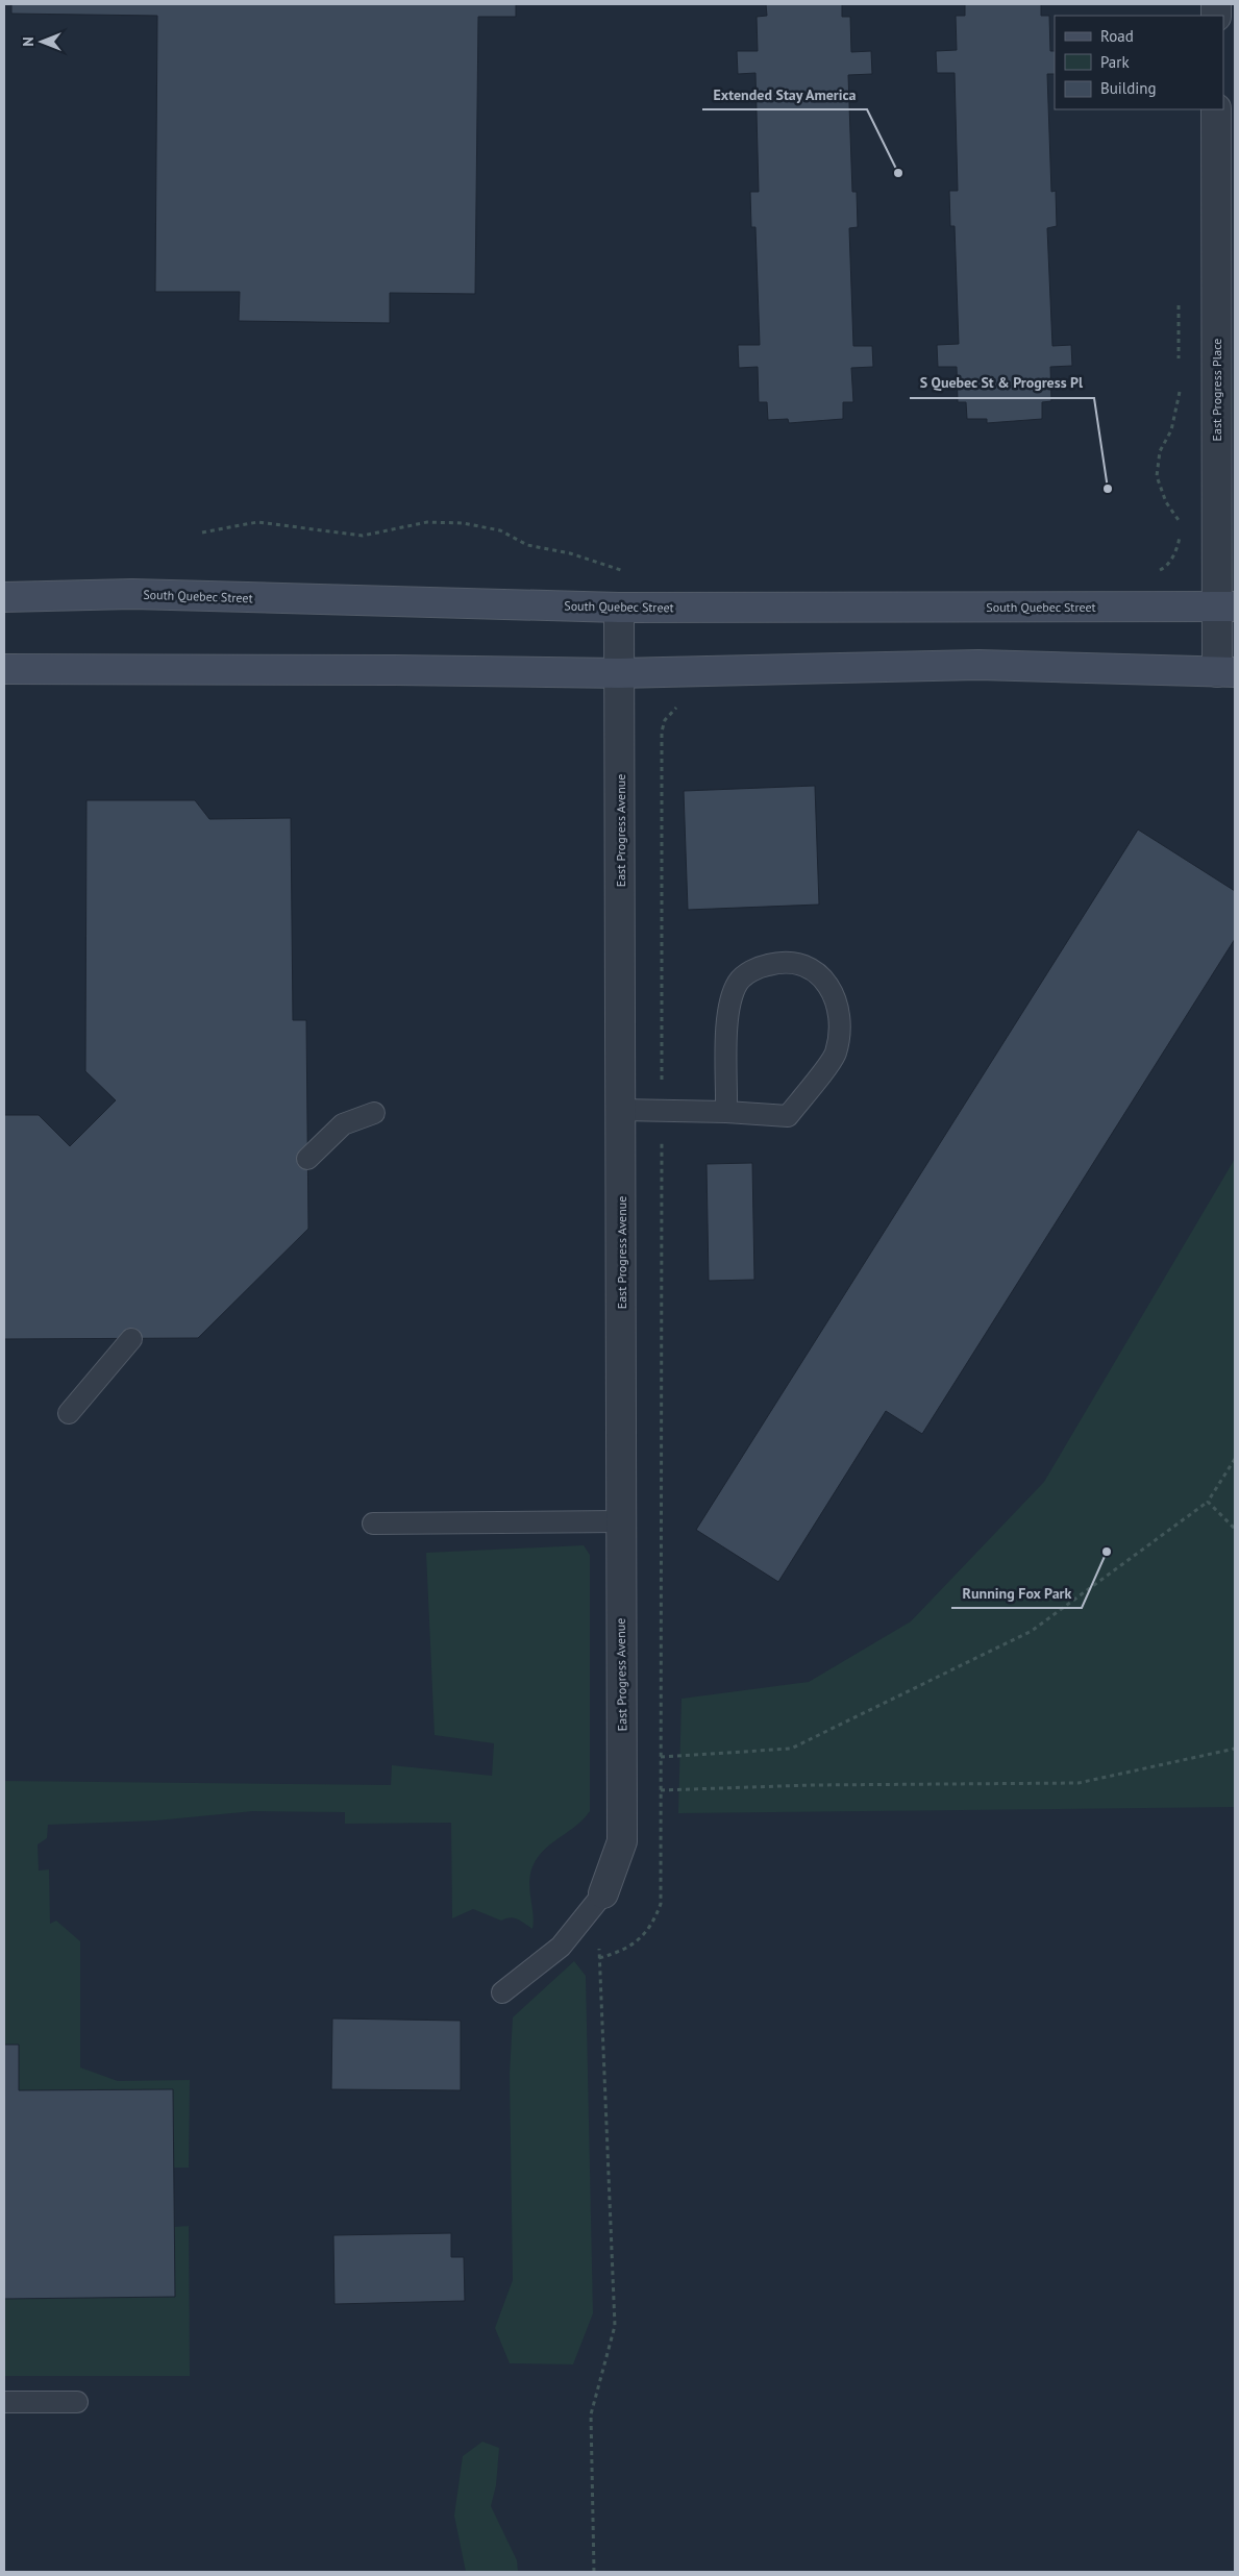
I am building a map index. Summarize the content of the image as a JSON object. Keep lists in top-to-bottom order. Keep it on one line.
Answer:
{"streets":{"main road":["South Quebec Street"],"street":["East Progress Place","East Progress Avenue"]},"crossings":[["East Progress Place","South Quebec Street"],["South Quebec Street","East Progress Avenue"]],"places":["Extended Stay America","S Quebec St & Progress Pl","Running Fox Park"],"legend":["Road","Park","Building"],"north":"left"}
